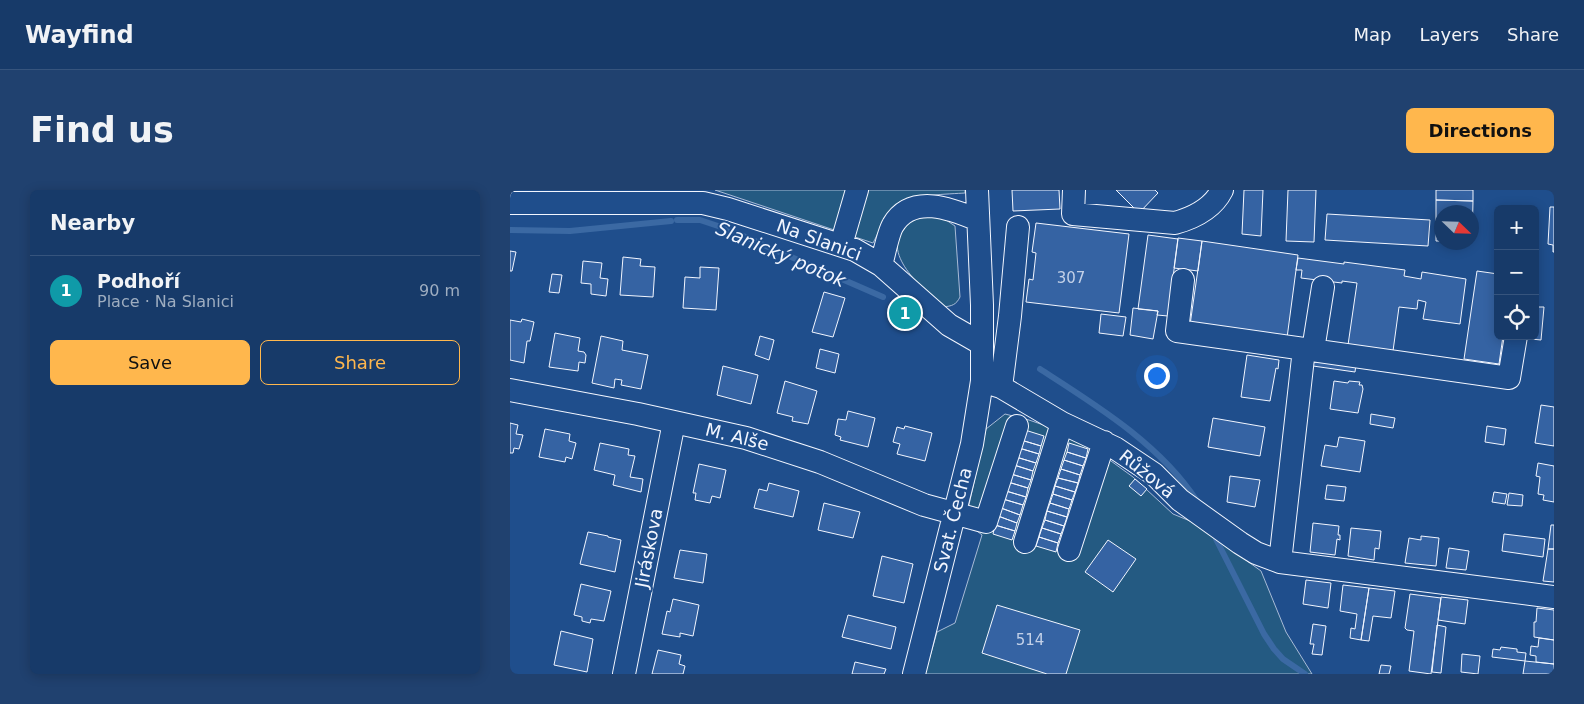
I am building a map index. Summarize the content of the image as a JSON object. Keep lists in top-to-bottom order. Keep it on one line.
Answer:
{"streets":{"street":["Na Slanici","M. Alše","Růžová","Svat. Čecha","Jiráskova"]},"crossings":[["Na Slanici","Růžová"],["Na Slanici","Svat. Čecha"],["M. Alše","Svat. Čecha"],["M. Alše","Jiráskova"],["Růžová","Svat. Čecha"]],"water":["Slanický potok"],"house_numbers":["307","514"],"north":"bottom right","page":{"header":"Wayfind","nav":["Map","Layers","Share"],"buttons":["Directions",["Save","Share"]],"title":"Find us","heading":"Nearby","map_buttons":["+","−"],"list":[{"mark":"1","name":"Podhoří","note":"Place · Na Slanici","value":"90 m"}],"pins":"1"}}
